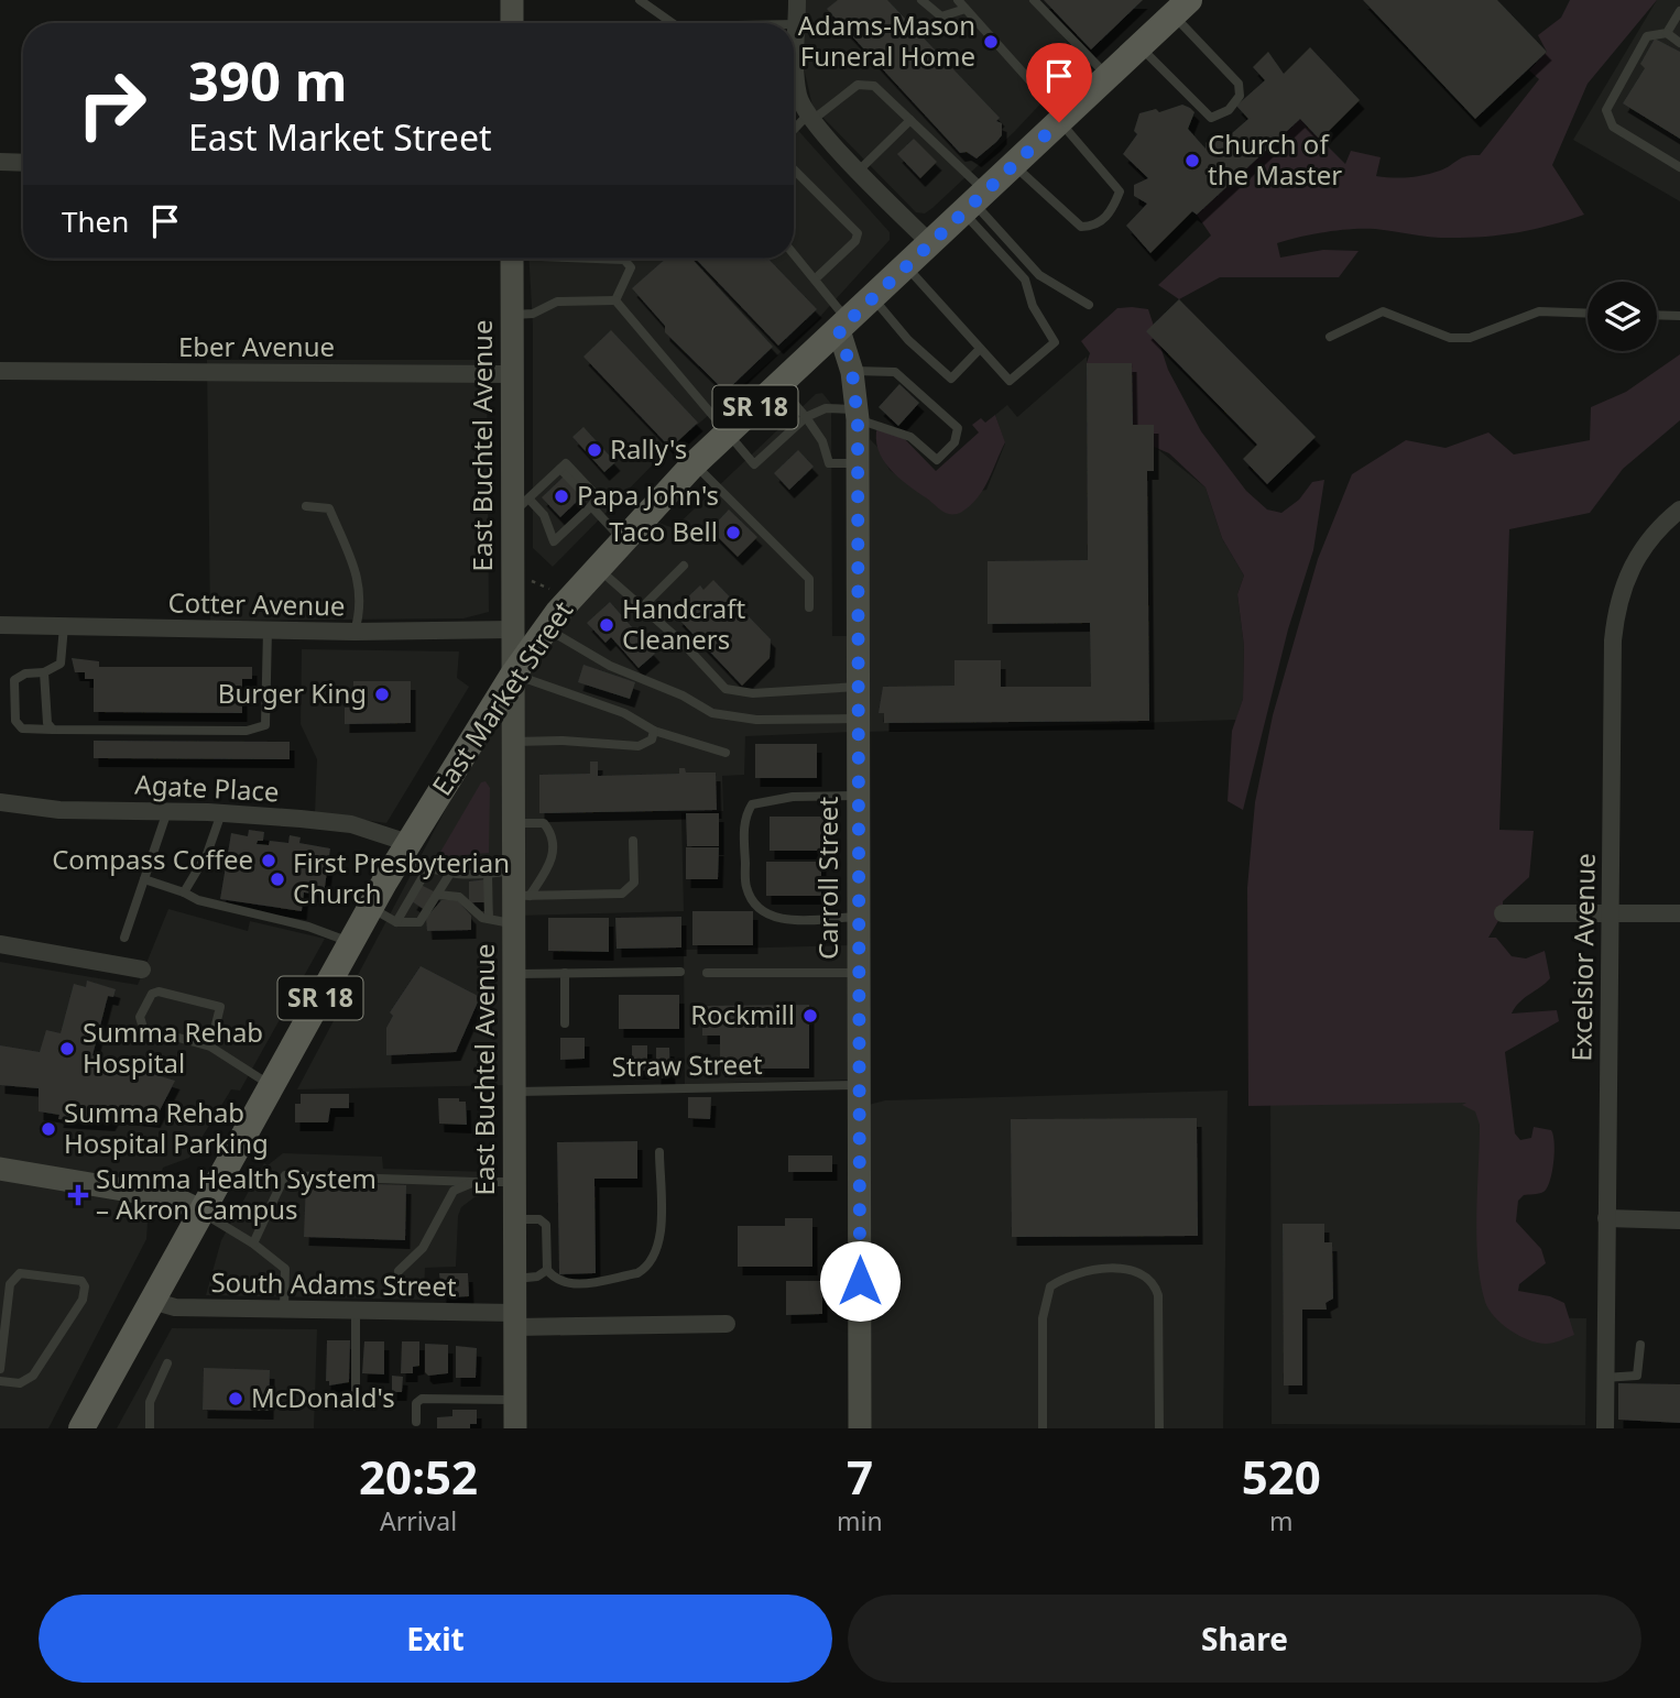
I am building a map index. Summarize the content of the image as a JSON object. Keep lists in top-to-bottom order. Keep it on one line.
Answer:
{"streets":{"main road":["SR 18","East Market Street"],"street":["Eber Avenue","East Buchtel Avenue","Cotter Avenue","Agate Place","Carroll Street","Excelsior Avenue","South Adams Street"],"lane":["Straw Street"]},"crossings":[["Eber Avenue","East Buchtel Avenue"],["East Buchtel Avenue","Cotter Avenue"],["East Buchtel Avenue","East Market Street"],["East Buchtel Avenue","Straw Street"],["East Buchtel Avenue","South Adams Street"],["East Market Street","Agate Place"],["East Market Street","Carroll Street"],["East Market Street","South Adams Street"],["Carroll Street","Straw Street"]],"places":{"other":["Adams-Mason Funeral Home","Church of the Master","Rally's","Papa John's","Taco Bell","Handcraft Cleaners","Burger King","Compass Coffee","First Presbyterian Church","Rockmill","Summa Rehab Hospital","Summa Rehab Hospital Parking","McDonald's"],"health":["Summa Health System – Akron Campus"]},"page":{"turn":["390 m","East Market Street"],"then":"Then","eta":["20:52","Arrival","7","min","520","m"],"buttons":["Exit","Share"]}}
